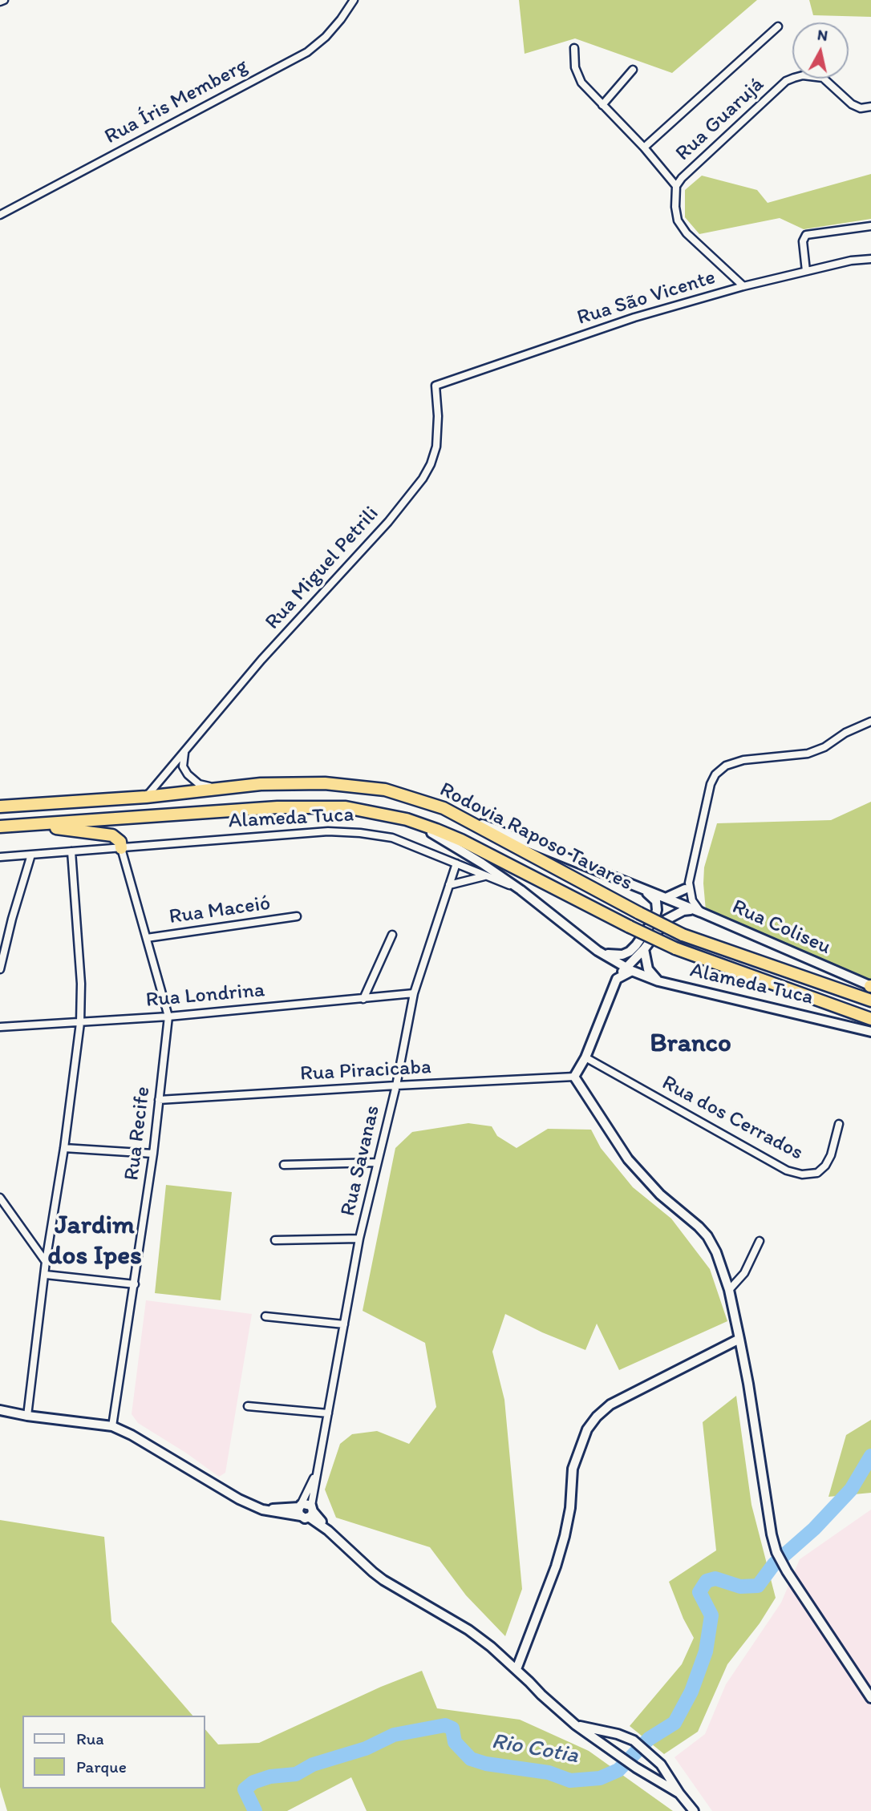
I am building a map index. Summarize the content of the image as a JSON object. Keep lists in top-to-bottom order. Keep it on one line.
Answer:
{"streets":{"highway":["Rodovia Raposo Tavares"],"street":["Rua Íris Memberg","Rua Guarujá","Rua São Vicente","Rua Miguel Petrili","Alameda Tuca","Rua Maceió","Rua Coliseu","Rua Londrina","Rua Piracicaba","Rua dos Cerrados","Rua Recife","Rua Savanas"]},"crossings":[["Rua Guarujá","Rua São Vicente"],["Rua São Vicente","Rua Miguel Petrili"],["Rua Miguel Petrili","Rodovia Raposo Tavares"],["Alameda Tuca","Rodovia Raposo Tavares"],["Alameda Tuca","Rua Recife"],["Alameda Tuca","Rua Savanas"],["Rodovia Raposo Tavares","Rua Coliseu"],["Rua Maceió","Rua Recife"],["Rua Londrina","Rua Recife"],["Rua Londrina","Rua Savanas"],["Rua Piracicaba","Rua Recife"],["Rua Piracicaba","Rua Savanas"]],"districts":["Branco","Jardim dos Ipes"],"water":["Rio Cotia"],"legend":["Rua","Parque"],"north":"top"}
